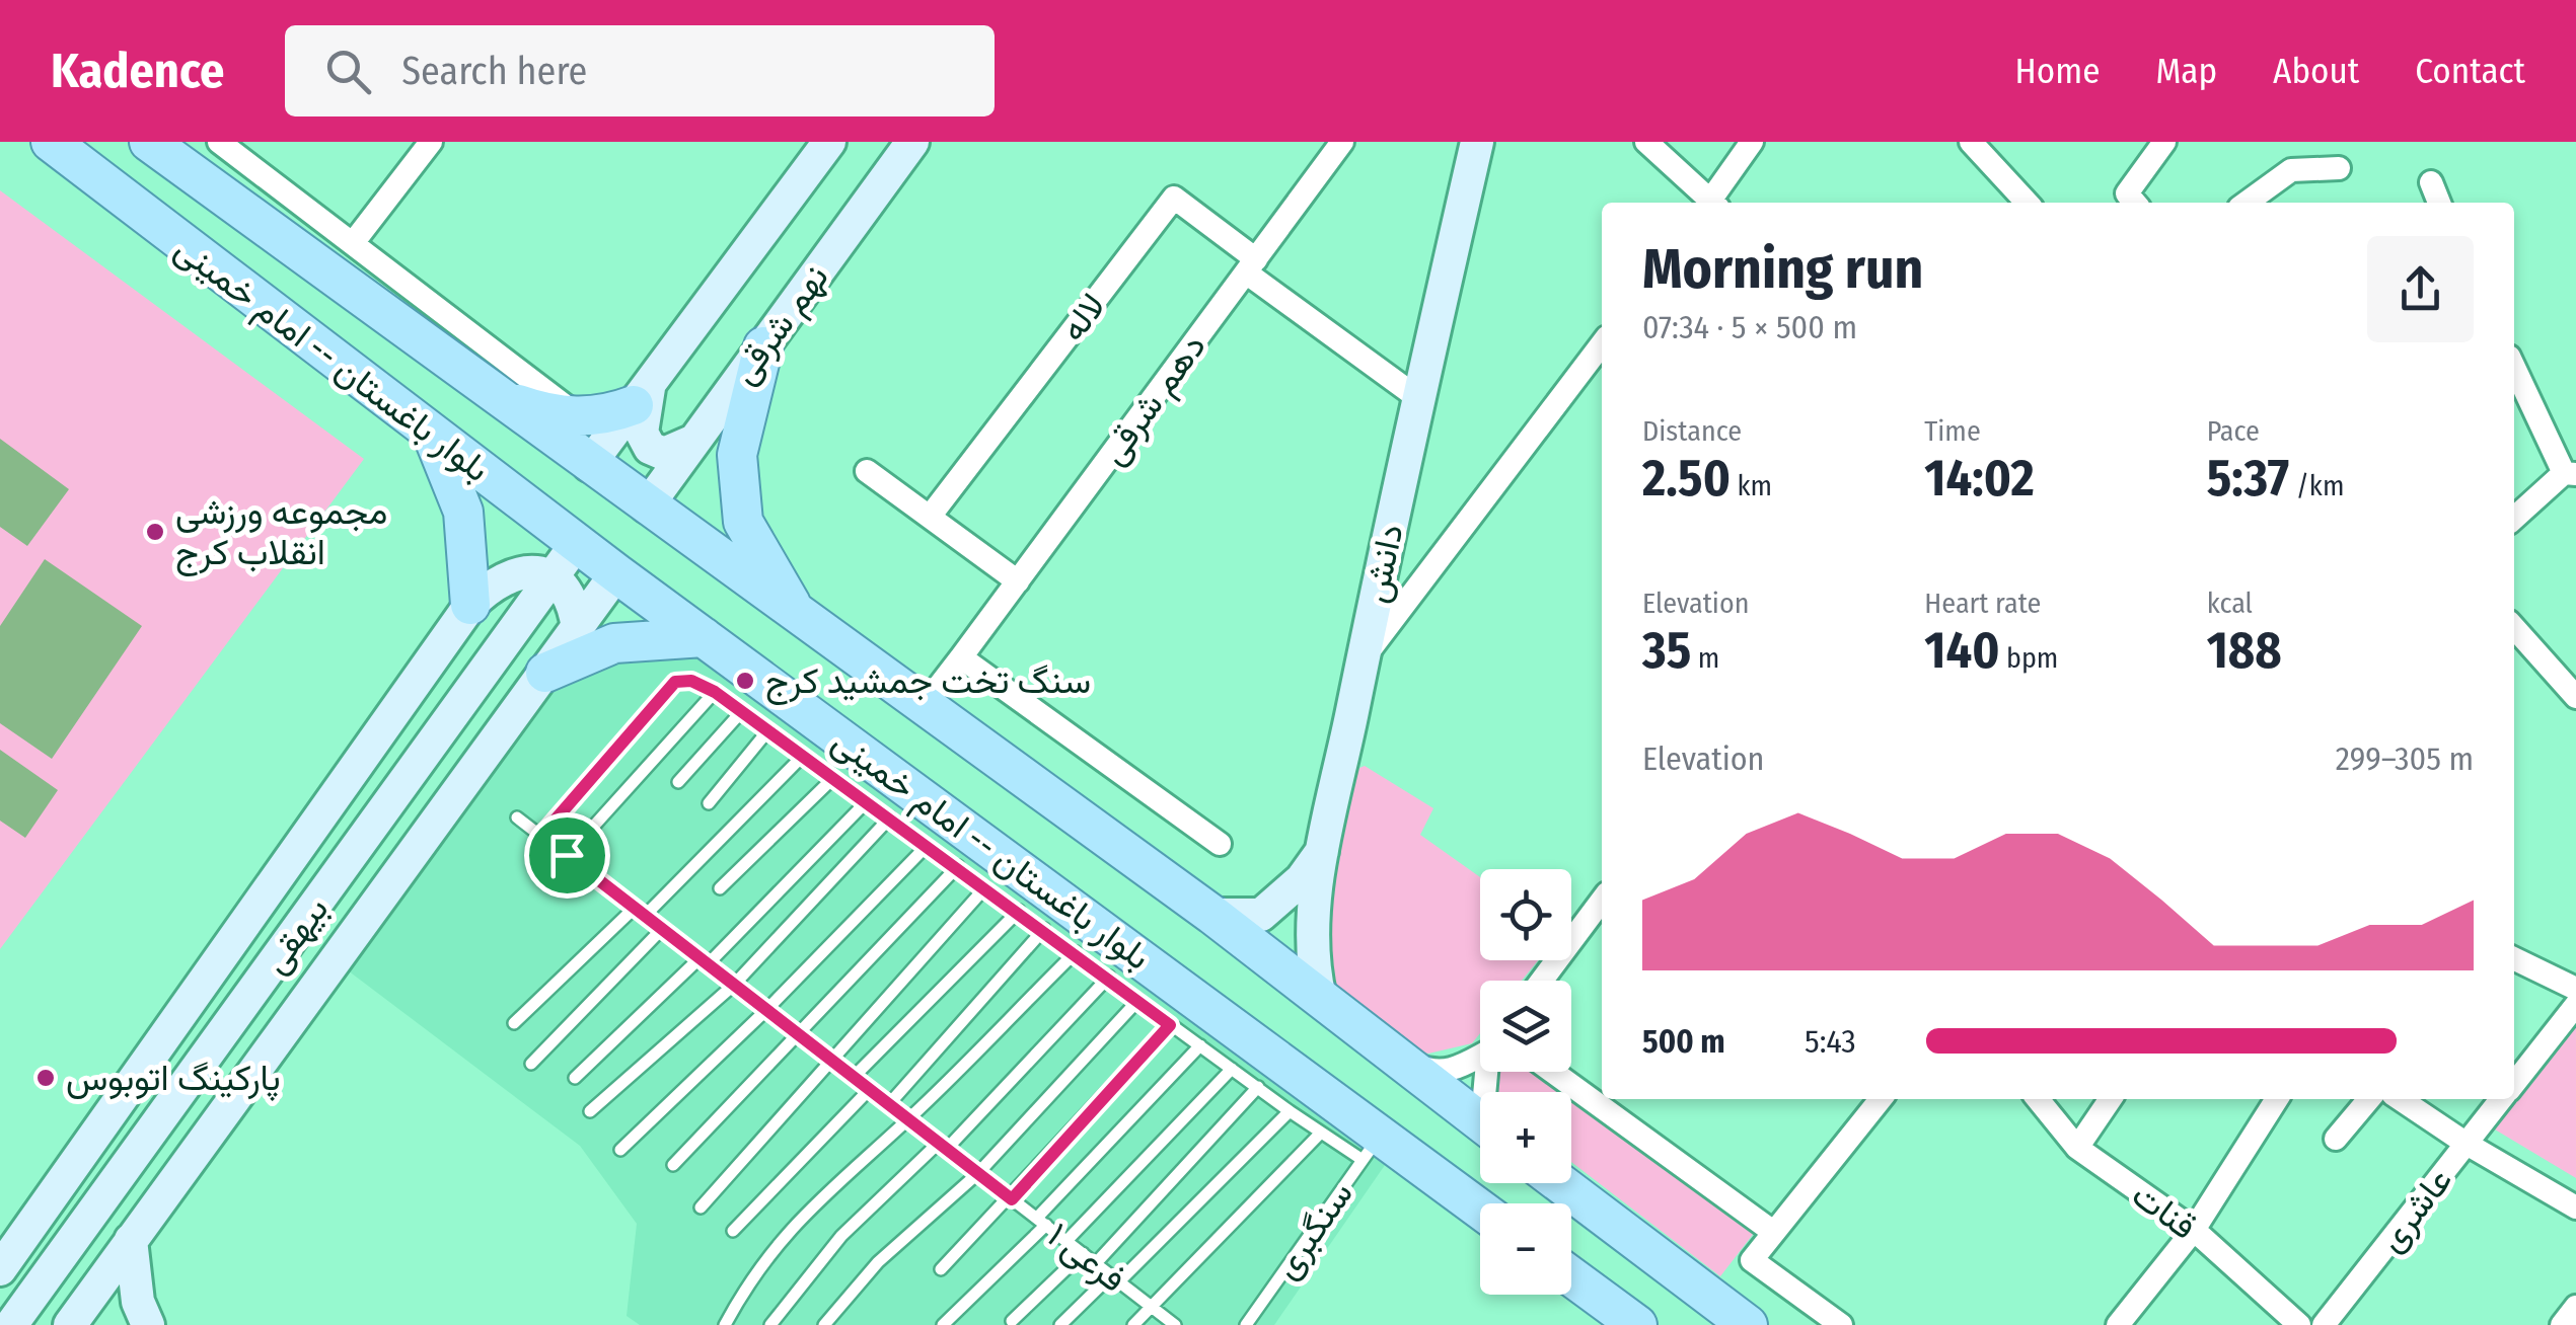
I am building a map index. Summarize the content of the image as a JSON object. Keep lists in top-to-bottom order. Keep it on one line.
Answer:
{"streets":{"main road":["نهم شرقی","بلوار باغستان -- امام خمینی","دانش","بیهقی"],"street":["لاله","دهم شرقی","عاشری","قنات"],"lane":["سنگبری","۱ فرعی"]},"crossings":[["لاله","دهم شرقی"],["نهم شرقی","بلوار باغستان -- امام خمینی"],["بلوار باغستان -- امام خمینی","دهم شرقی"],["بلوار باغستان -- امام خمینی","دانش"],["بلوار باغستان -- امام خمینی","بیهقی"],["بلوار باغستان -- امام خمینی","سنگبری"]],"places":["مجموعه ورزشی انقلاب کرج","سنگ تخت جمشید کرج","پارکینگ اتوبوس"],"page":{"header":"Kadence","search":"Search here","nav":["Home","Map","About","Contact"],"heading":["Morning run","07:34 · 5 × 500 m"],"stats":[["Distance","2.50 km"],["Time","14:02"],["Pace","5:37 /km"],["Elevation","35 m"],["Heart rate","140 bpm"],["kcal","188"]],"chart":["Elevation","299–305 m"],"map_buttons":["+","−"],"list":[{"name":"500 m","note":"5:43"}]}}
